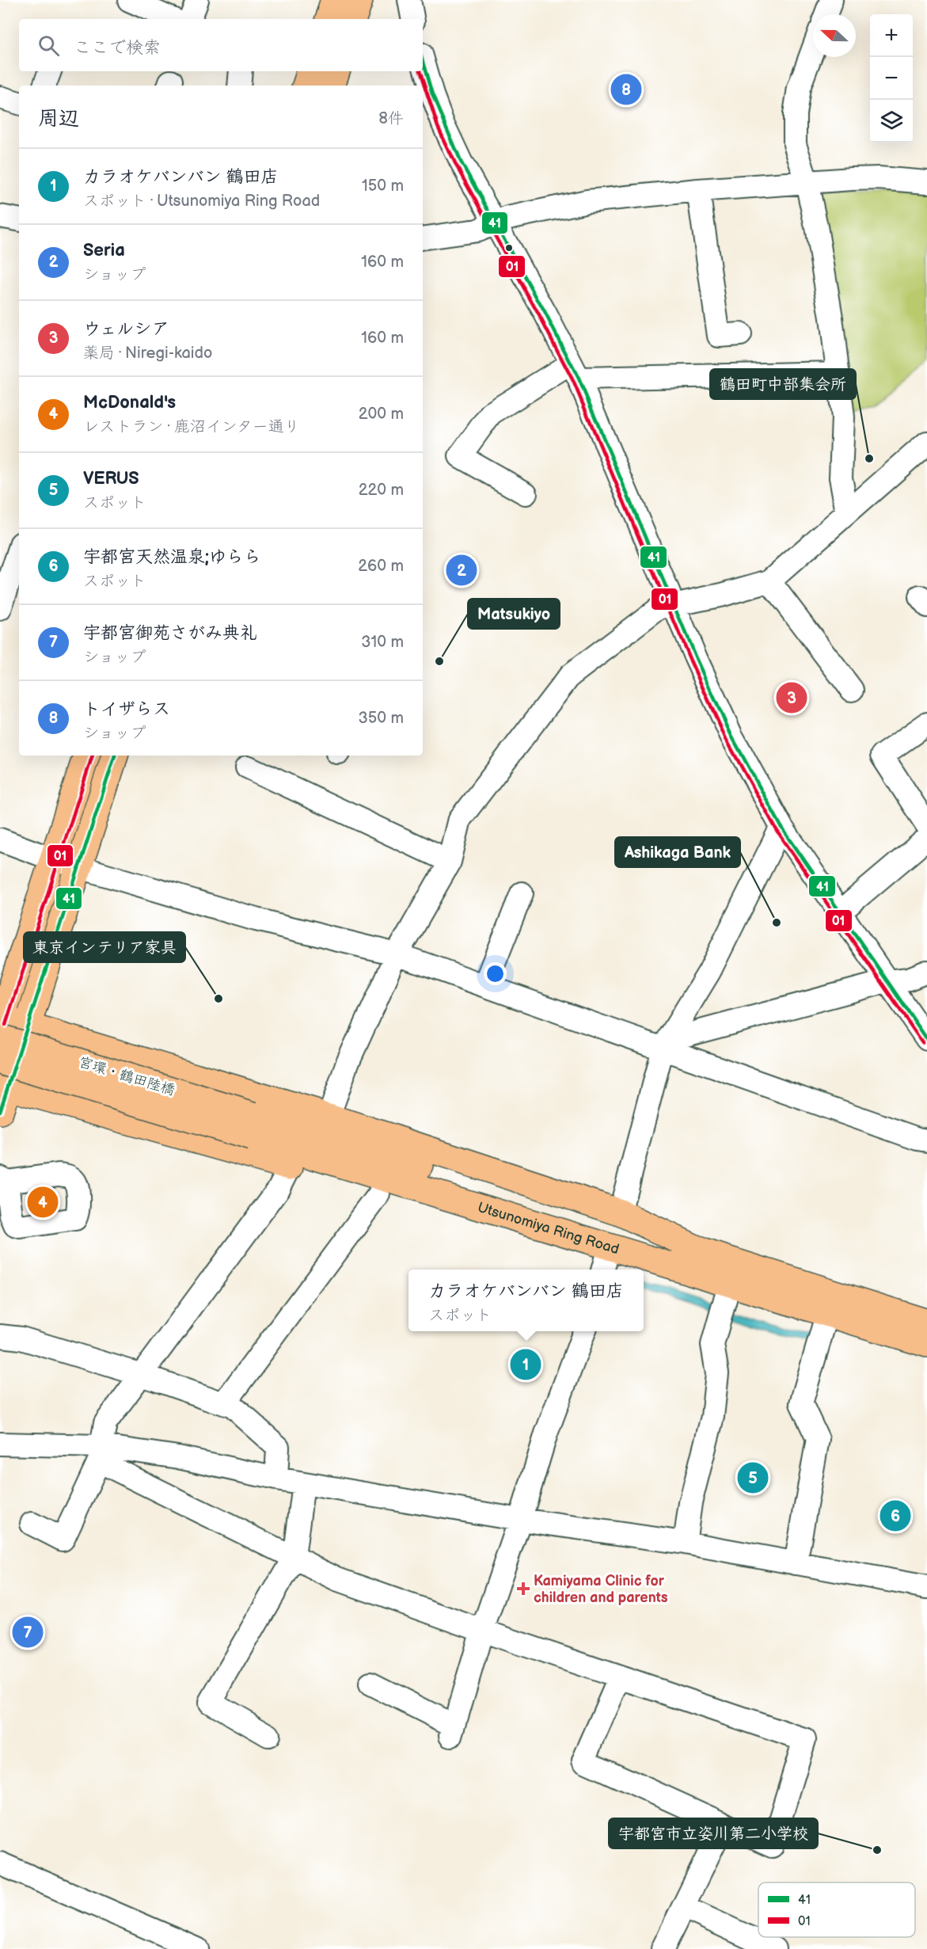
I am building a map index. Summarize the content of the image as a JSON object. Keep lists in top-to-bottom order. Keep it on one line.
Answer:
{"streets":{"main road":["宮環・鶴田陸橋","Utsunomiya Ring Road"]},"crossings":[["宮環・鶴田陸橋","Utsunomiya Ring Road"]],"places":{"other":["鶴田町中部集会所","Matsukiyo","Ashikaga Bank","東京インテリア家具","宇都宮市立姿川第二小学校"],"health":["Kamiyama Clinic for children and parents"]},"lines":["transit line 41","transit line 01"],"legend":["41","01"],"north":"left","page":{"map_buttons":["+","−"],"search":"ここで検索","pins":["8","2","3","4","1","5","6","7"],"heading":["周辺","8件"],"list":[{"mark":"1","name":"カラオケバンバン 鶴田店","note":"スポット · Utsunomiya Ring Road","value":"150 m"},{"mark":"2","name":"Seria","note":"ショップ","value":"160 m"},{"mark":"3","name":"ウェルシア","note":"薬局 · Niregi-kaido","value":"160 m"},{"mark":"4","name":"McDonald's","note":"レストラン · 鹿沼インター通り","value":"200 m"},{"mark":"5","name":"VERUS","note":"スポット","value":"220 m"},{"mark":"6","name":"宇都宮天然温泉;ゆらら","note":"スポット","value":"260 m"},{"mark":"7","name":"宇都宮御苑さがみ典礼","note":"ショップ","value":"310 m"},{"mark":"8","name":"トイザらス","note":"ショップ","value":"350 m"}],"popup":["カラオケバンバン 鶴田店","スポット"]}}
